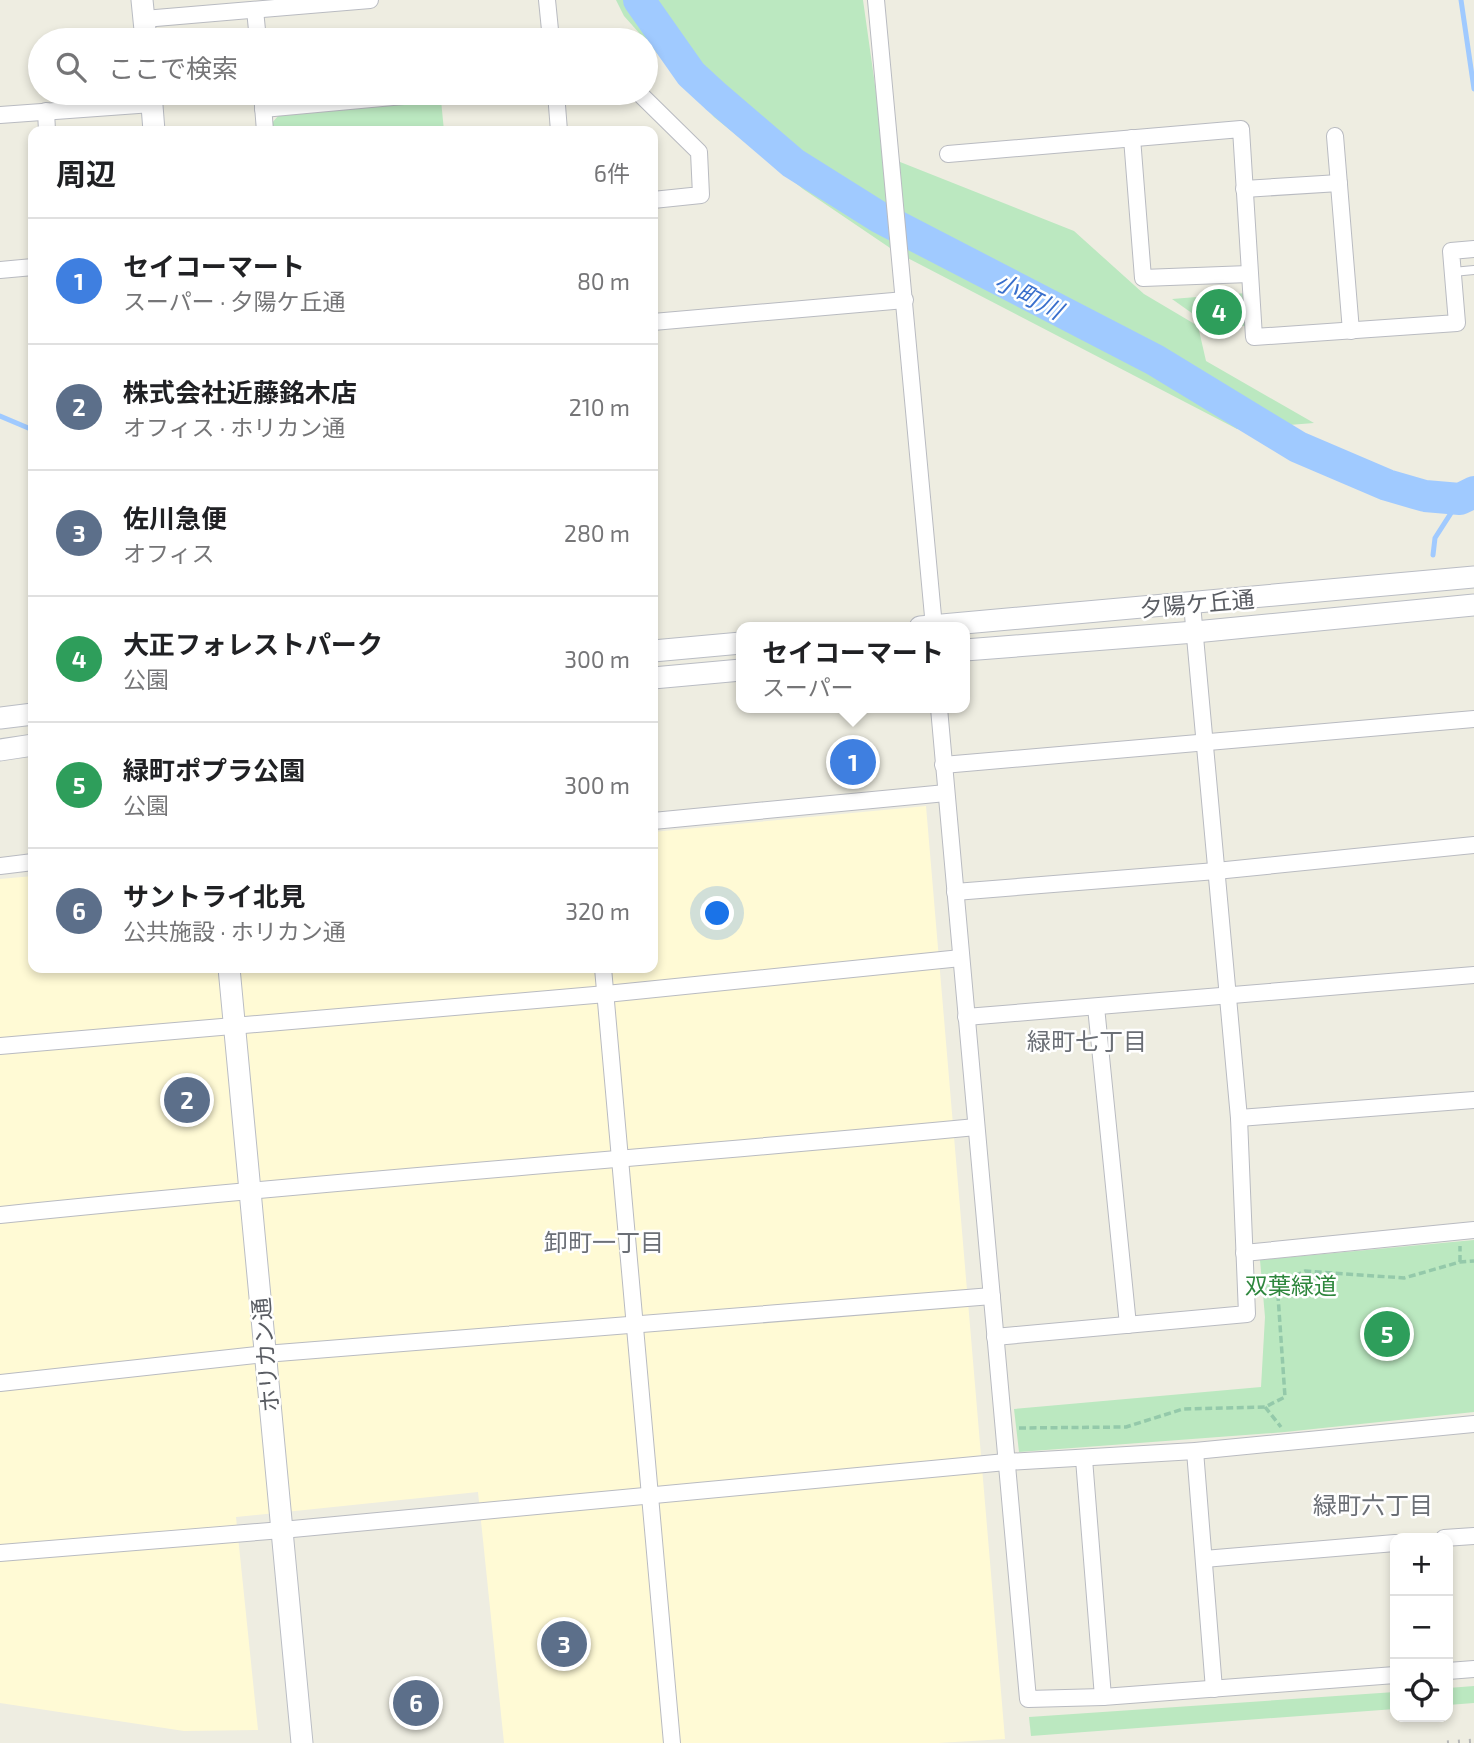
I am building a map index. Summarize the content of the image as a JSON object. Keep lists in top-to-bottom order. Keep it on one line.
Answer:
{"streets":{"street":["夕陽ケ丘通","ホリカン通"]},"districts":["緑町七丁目","卸町一丁目","緑町六丁目"],"water":["小町川"],"parks":["双葉緑道"],"page":{"search":"ここで検索","heading":["周辺","6件"],"list":[{"mark":"1","name":"セイコーマート","note":"スーパー · 夕陽ケ丘通","value":"80 m"},{"mark":"2","name":"株式会社近藤銘木店","note":"オフィス · ホリカン通","value":"210 m"},{"mark":"3","name":"佐川急便","note":"オフィス","value":"280 m"},{"mark":"4","name":"大正フォレストパーク","note":"公園","value":"300 m"},{"mark":"5","name":"緑町ポプラ公園","note":"公園","value":"300 m"},{"mark":"6","name":"サントライ北見","note":"公共施設 · ホリカン通","value":"320 m"}],"pins":["4","1","2","5","3","6"],"popup":["セイコーマート","スーパー"],"map_buttons":["+","−"]}}
